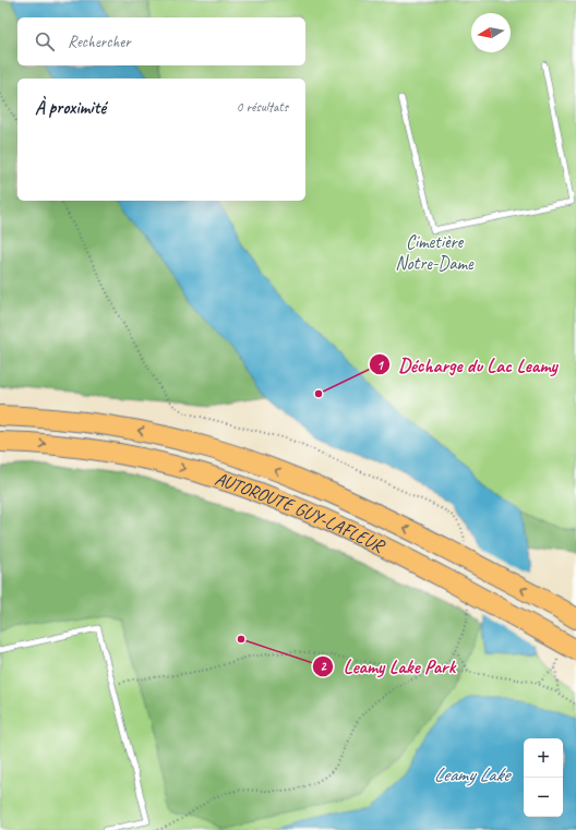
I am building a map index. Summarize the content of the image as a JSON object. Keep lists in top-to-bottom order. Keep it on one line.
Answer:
{"streets":{"highway":["AUTOROUTE GUY-LAFLEUR"]},"water":["Leamy Lake"],"parks":["Cimetière Notre-Dame"],"places":["Décharge du Lac Leamy","Leamy Lake Park"],"north":"left","page":{"search":"Rechercher","heading":["À proximité","0 résultats"],"map_buttons":["+","−"]}}
